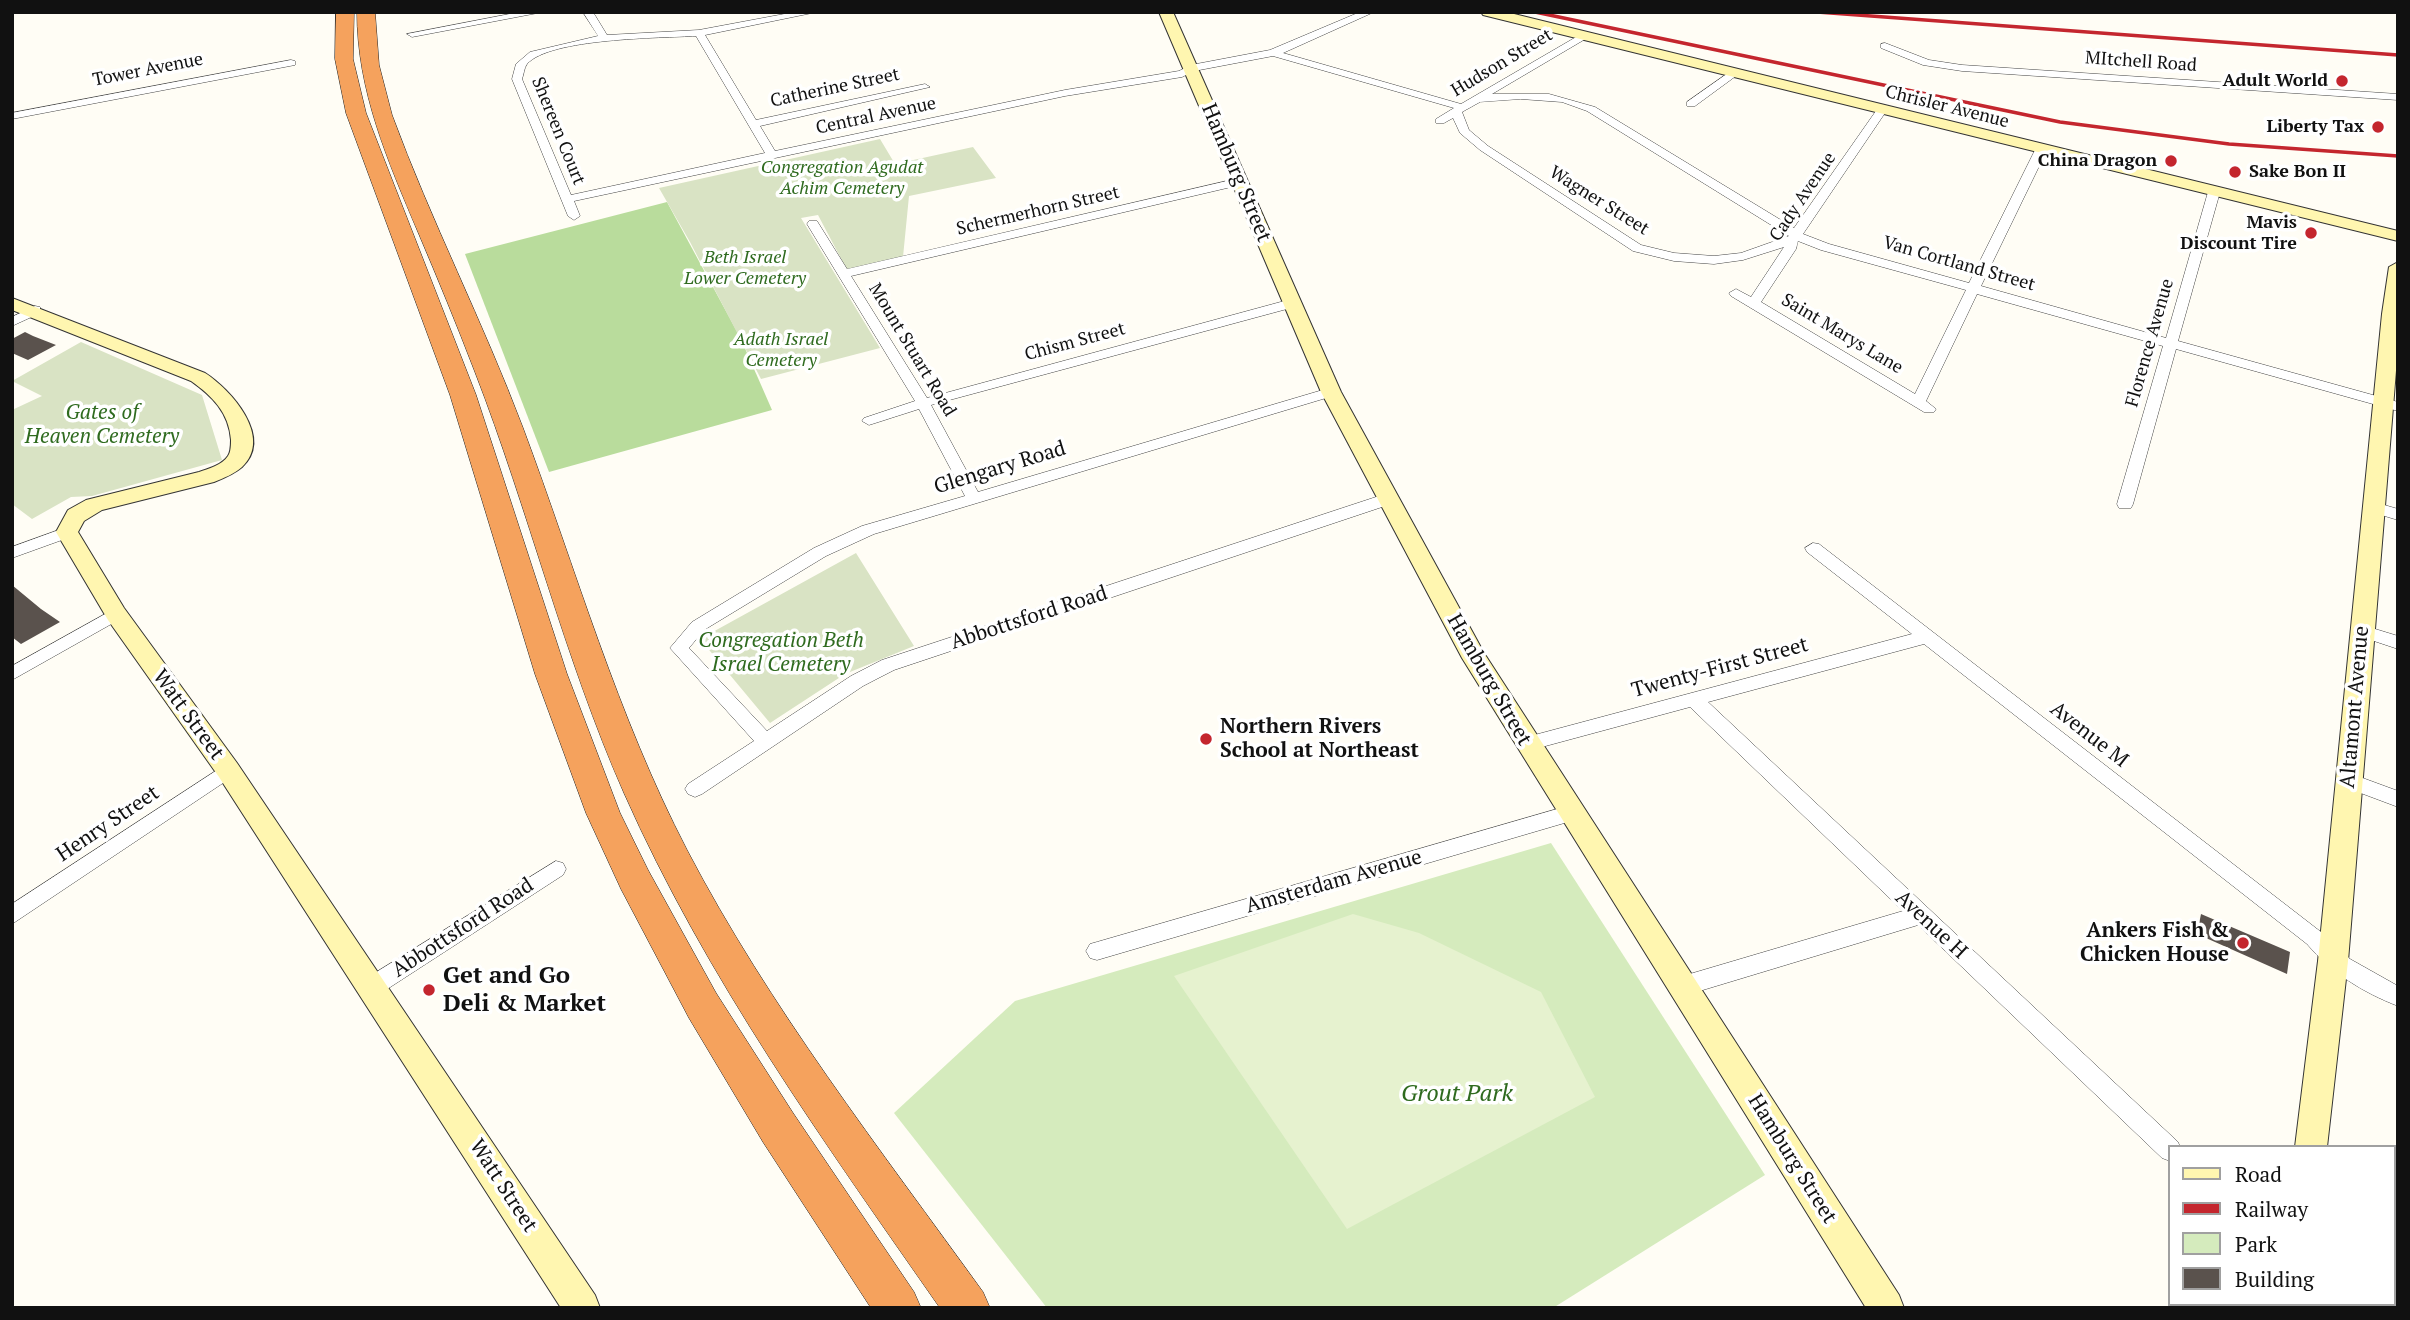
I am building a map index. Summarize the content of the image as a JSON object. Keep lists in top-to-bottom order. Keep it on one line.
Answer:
{"streets":{"main road":["Chrisler Avenue","Hamburg Street","Altamont Avenue","Watt Street"],"street":["MItchell Road","Hudson Street","Tower Avenue","Catherine Street","Central Avenue","Shereen Court","Cady Avenue","Wagner Street","Schermerhorn Street","Van Cortland Street","Saint Marys Lane","Chism Street","Florence Avenue","Mount Stuart Road","Glengary Road","Abbottsford Road","Twenty-First Street","Avenue M","Henry Street","Amsterdam Avenue","Avenue H"]},"crossings":[["Hudson Street","Chrisler Avenue"],["Hudson Street","Wagner Street"],["Hudson Street","Van Cortland Street"],["Chrisler Avenue","Cady Avenue"],["Chrisler Avenue","Florence Avenue"],["Central Avenue","Shereen Court"],["Central Avenue","Hamburg Street"],["Hamburg Street","Schermerhorn Street"],["Hamburg Street","Chism Street"],["Hamburg Street","Glengary Road"],["Hamburg Street","Abbottsford Road"],["Hamburg Street","Twenty-First Street"],["Hamburg Street","Amsterdam Avenue"],["Cady Avenue","Wagner Street"],["Cady Avenue","Van Cortland Street"],["Cady Avenue","Saint Marys Lane"],["Wagner Street","Van Cortland Street"],["Schermerhorn Street","Mount Stuart Road"],["Van Cortland Street","Saint Marys Lane"],["Van Cortland Street","Florence Avenue"],["Van Cortland Street","Altamont Avenue"],["Chism Street","Mount Stuart Road"],["Mount Stuart Road","Glengary Road"],["Glengary Road","Abbottsford Road"],["Abbottsford Road","Watt Street"],["Twenty-First Street","Avenue M"],["Twenty-First Street","Avenue H"],["Altamont Avenue","Avenue M"],["Watt Street","Henry Street"]],"parks":["Congregation Agudat Achim Cemetery","Beth Israel Lower Cemetery","Adath Israel Cemetery","Gates of Heaven Cemetery","Congregation Beth Israel Cemetery","Grout Park"],"places":["Adult World","Liberty Tax","China Dragon","Sake Bon II","Mavis Discount Tire","Northern Rivers School at Northeast","Ankers Fish & Chicken House","Get and Go Deli & Market"],"legend":["Road","Railway","Park","Building"]}
